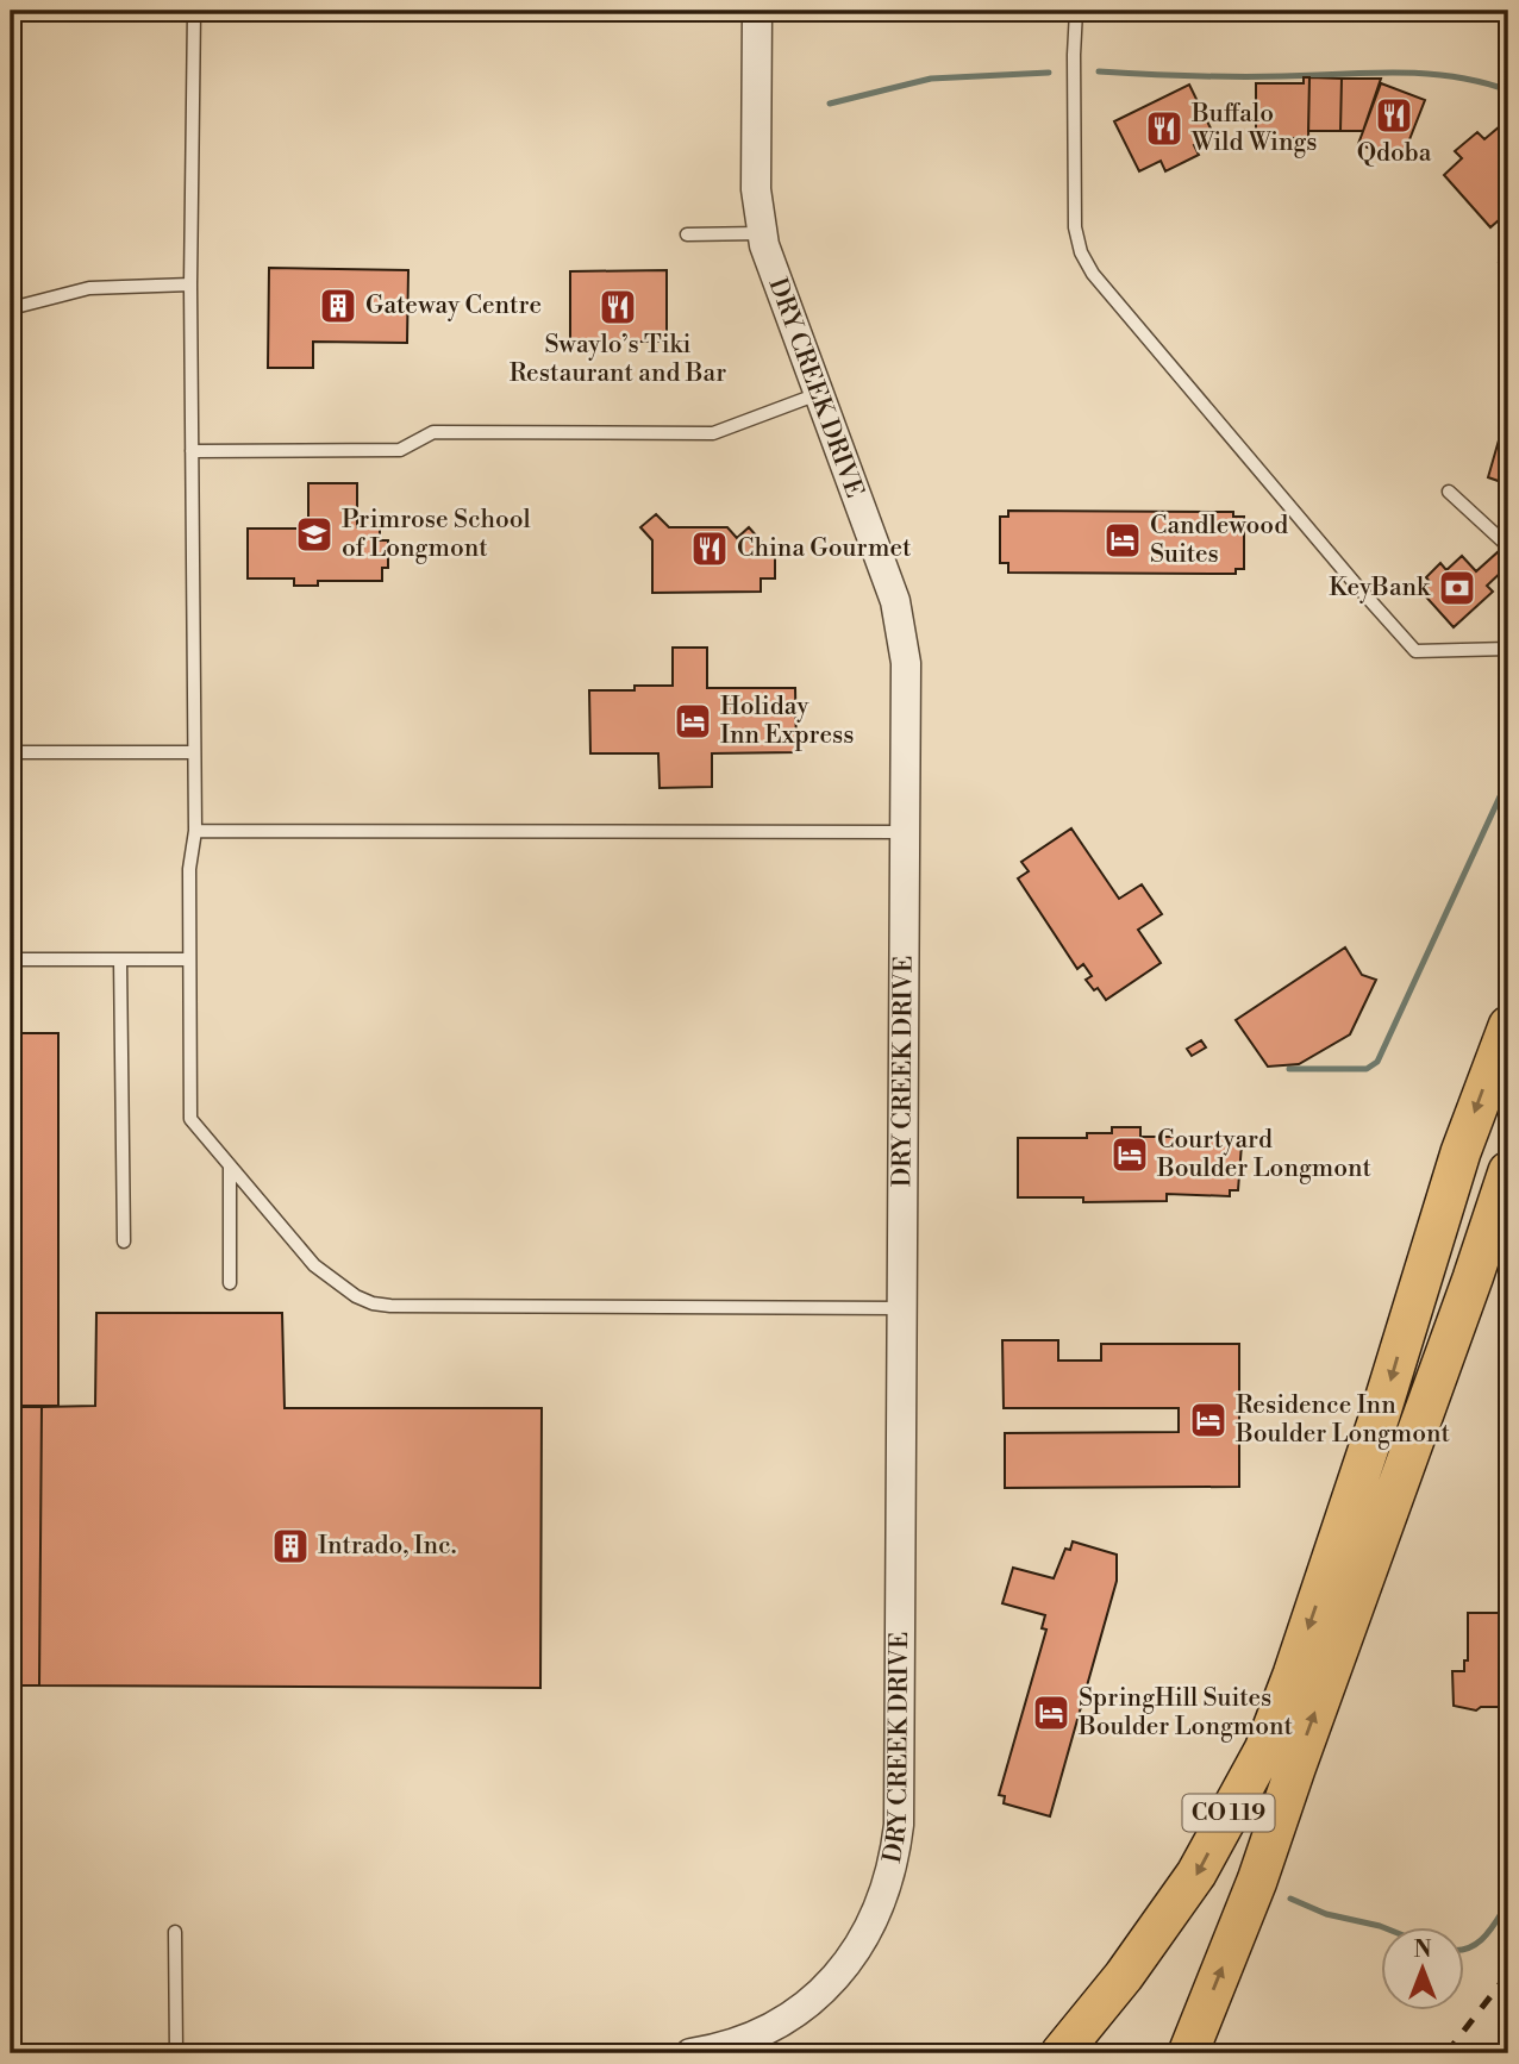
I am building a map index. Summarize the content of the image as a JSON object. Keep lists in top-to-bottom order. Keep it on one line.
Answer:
{"streets":{"highway":["CO 119"],"street":["DRY CREEK DRIVE"]},"places":{"restaurant":["Qdoba","Buffalo Wild Wings","Swaylo’s Tiki Restaurant and Bar","China Gourmet"],"building":["Gateway Centre","Intrado, Inc."],"school or university":["Primrose School of Longmont"],"hotel":["Candlewood Suites","Holiday Inn Express","Courtyard Boulder Longmont","Residence Inn Boulder Longmont","SpringHill Suites Boulder Longmont"],"bank":["KeyBank"]},"north":"top"}
